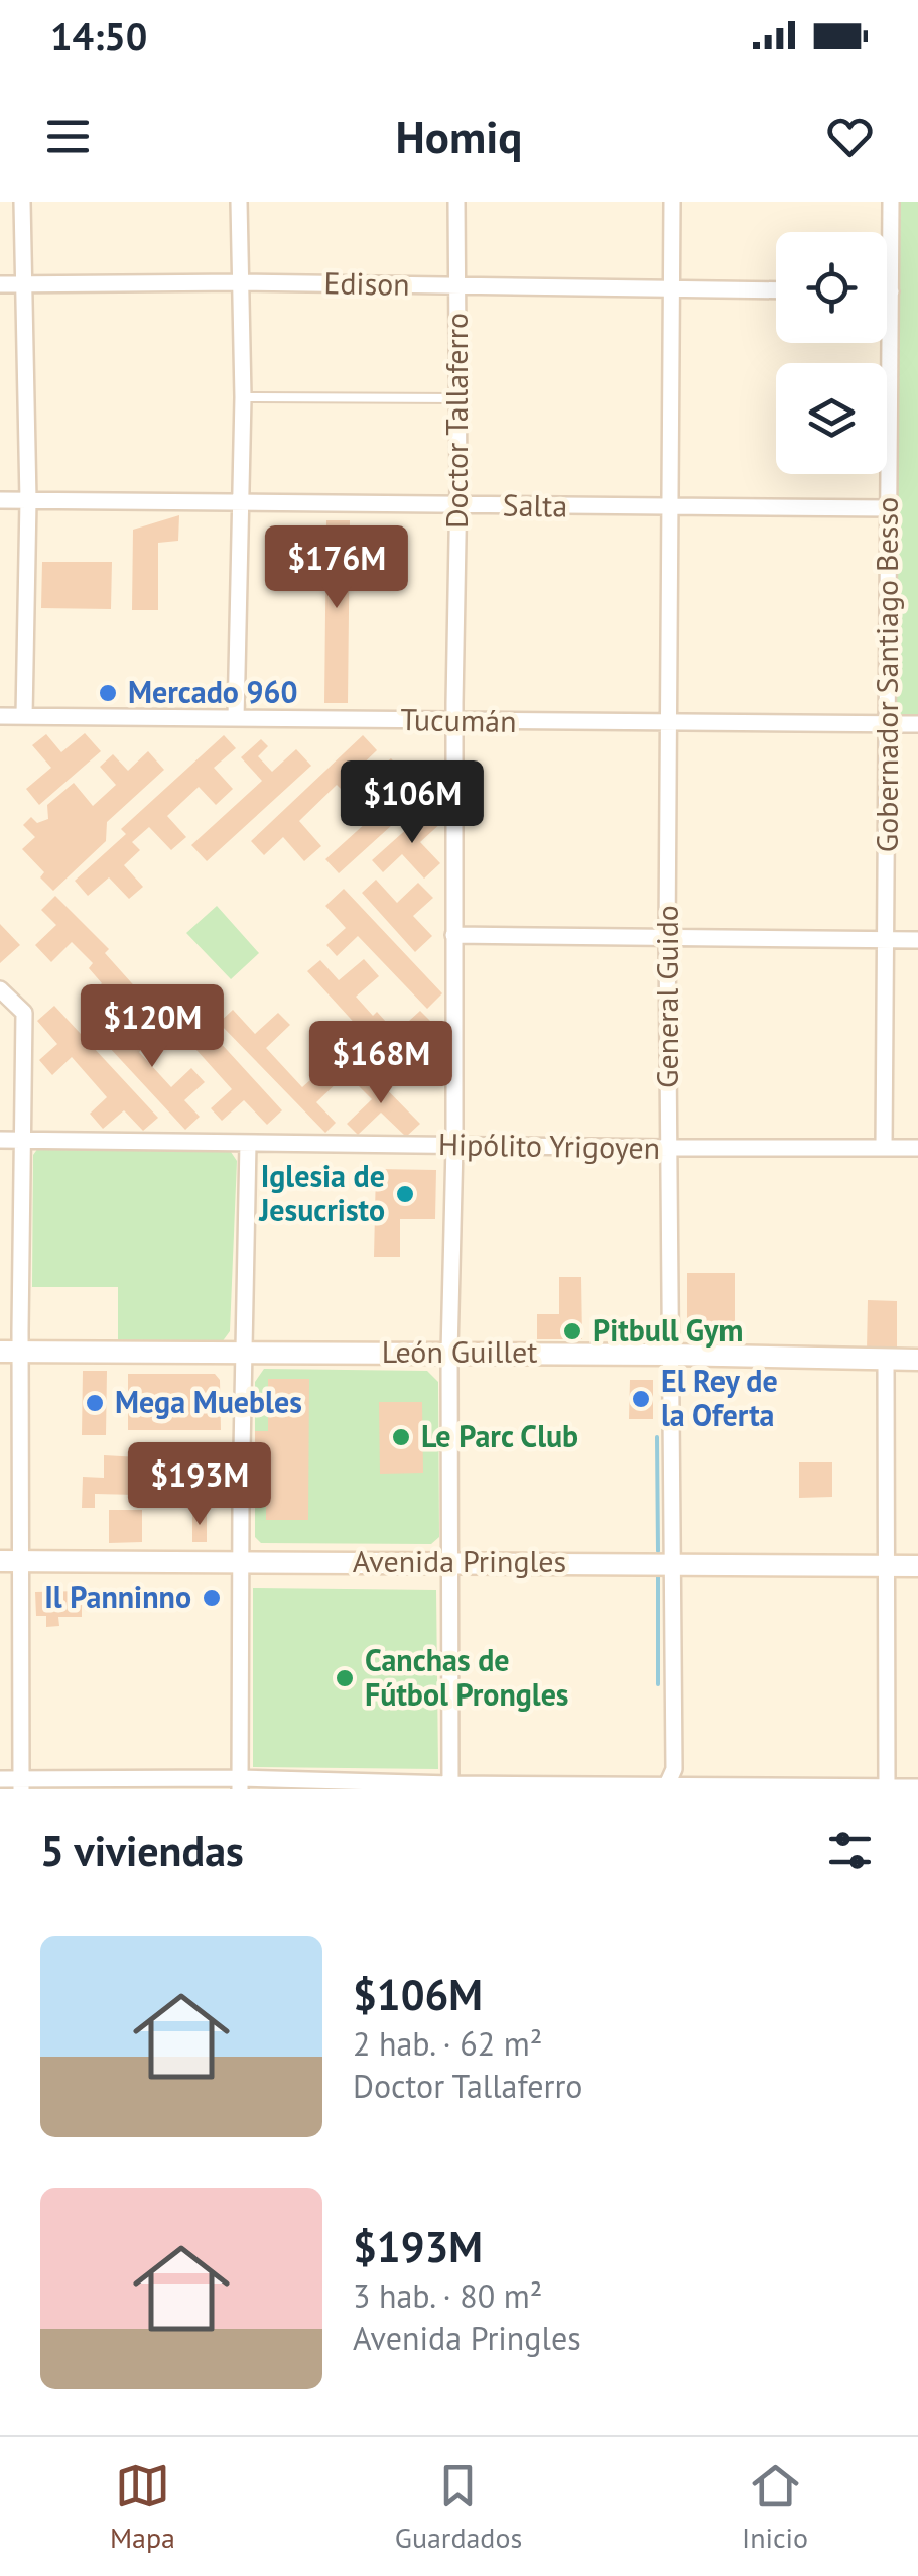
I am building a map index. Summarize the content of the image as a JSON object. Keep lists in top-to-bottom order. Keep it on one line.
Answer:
{"streets":{"street":["Edison","Doctor Tallaferro","Salta","Gobernador Santiago Besso","Tucumán","General Guido","Hipólito Yrigoyen","León Guillet","Avenida Pringles"]},"crossings":[["Edison","Doctor Tallaferro"],["Edison","General Guido"],["Doctor Tallaferro","Salta"],["Doctor Tallaferro","Tucumán"],["Doctor Tallaferro","Hipólito Yrigoyen"],["Doctor Tallaferro","León Guillet"],["Doctor Tallaferro","Avenida Pringles"],["Salta","Gobernador Santiago Besso"],["Salta","General Guido"],["Gobernador Santiago Besso","Tucumán"],["Gobernador Santiago Besso","Hipólito Yrigoyen"],["Tucumán","General Guido"],["General Guido","Hipólito Yrigoyen"],["General Guido","León Guillet"],["General Guido","Avenida Pringles"]],"places":["Mercado 960","Iglesia de Jesucristo","Pitbull Gym","El Rey de la Oferta","Mega Muebles","Le Parc Club","Il Panninno","Canchas de Fútbol Prongles"],"page":{"status":"14:50","header":"Homiq","price":["$176M","$106M","$120M","$168M","$193M"],"heading":"5 viviendas","list":[{"name":"$106M","note":"2 hab. · 62 m² · Doctor Tallaferro"},{"name":"$193M","note":"3 hab. · 80 m² · Avenida Pringles"}],"tabs":["Mapa","Guardados","Inicio"]}}
